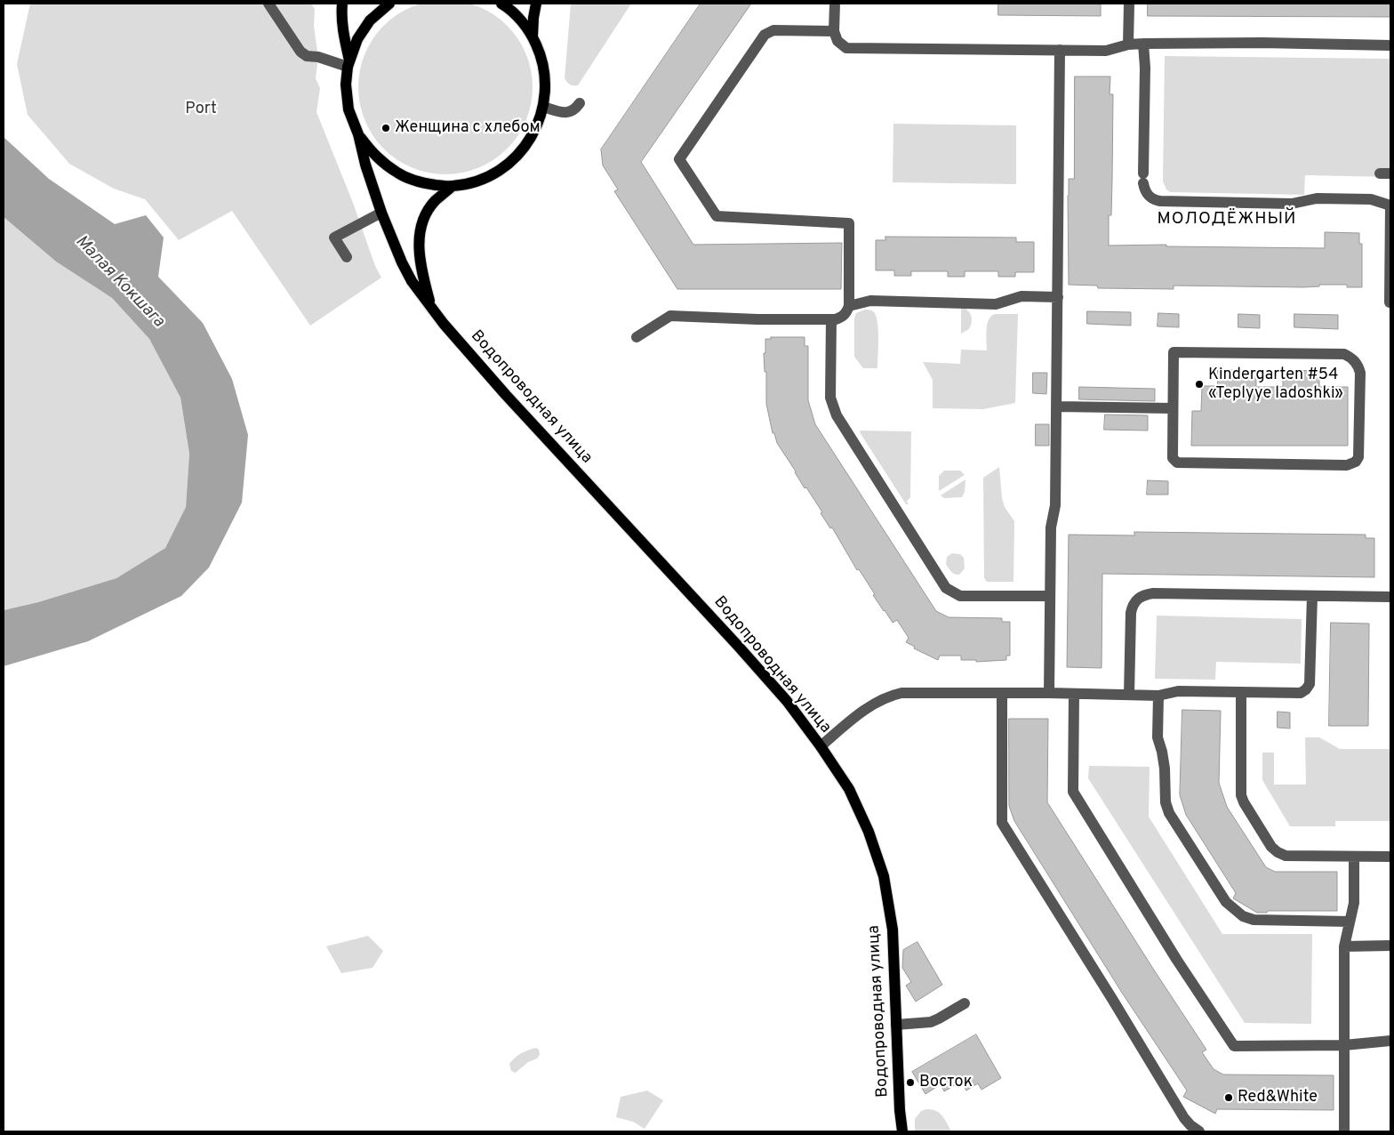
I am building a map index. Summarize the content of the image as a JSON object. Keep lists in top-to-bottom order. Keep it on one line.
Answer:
{"streets":{"main road":["Водопроводная улица"]},"districts":["МОЛОДЁЖНЫЙ"],"water":["Малая Кокшага"],"parks":["Port"],"places":["Женщина с хлебом","Kindergarten #54 «Teplyye ladoshki»","Восток","Red&White"]}
